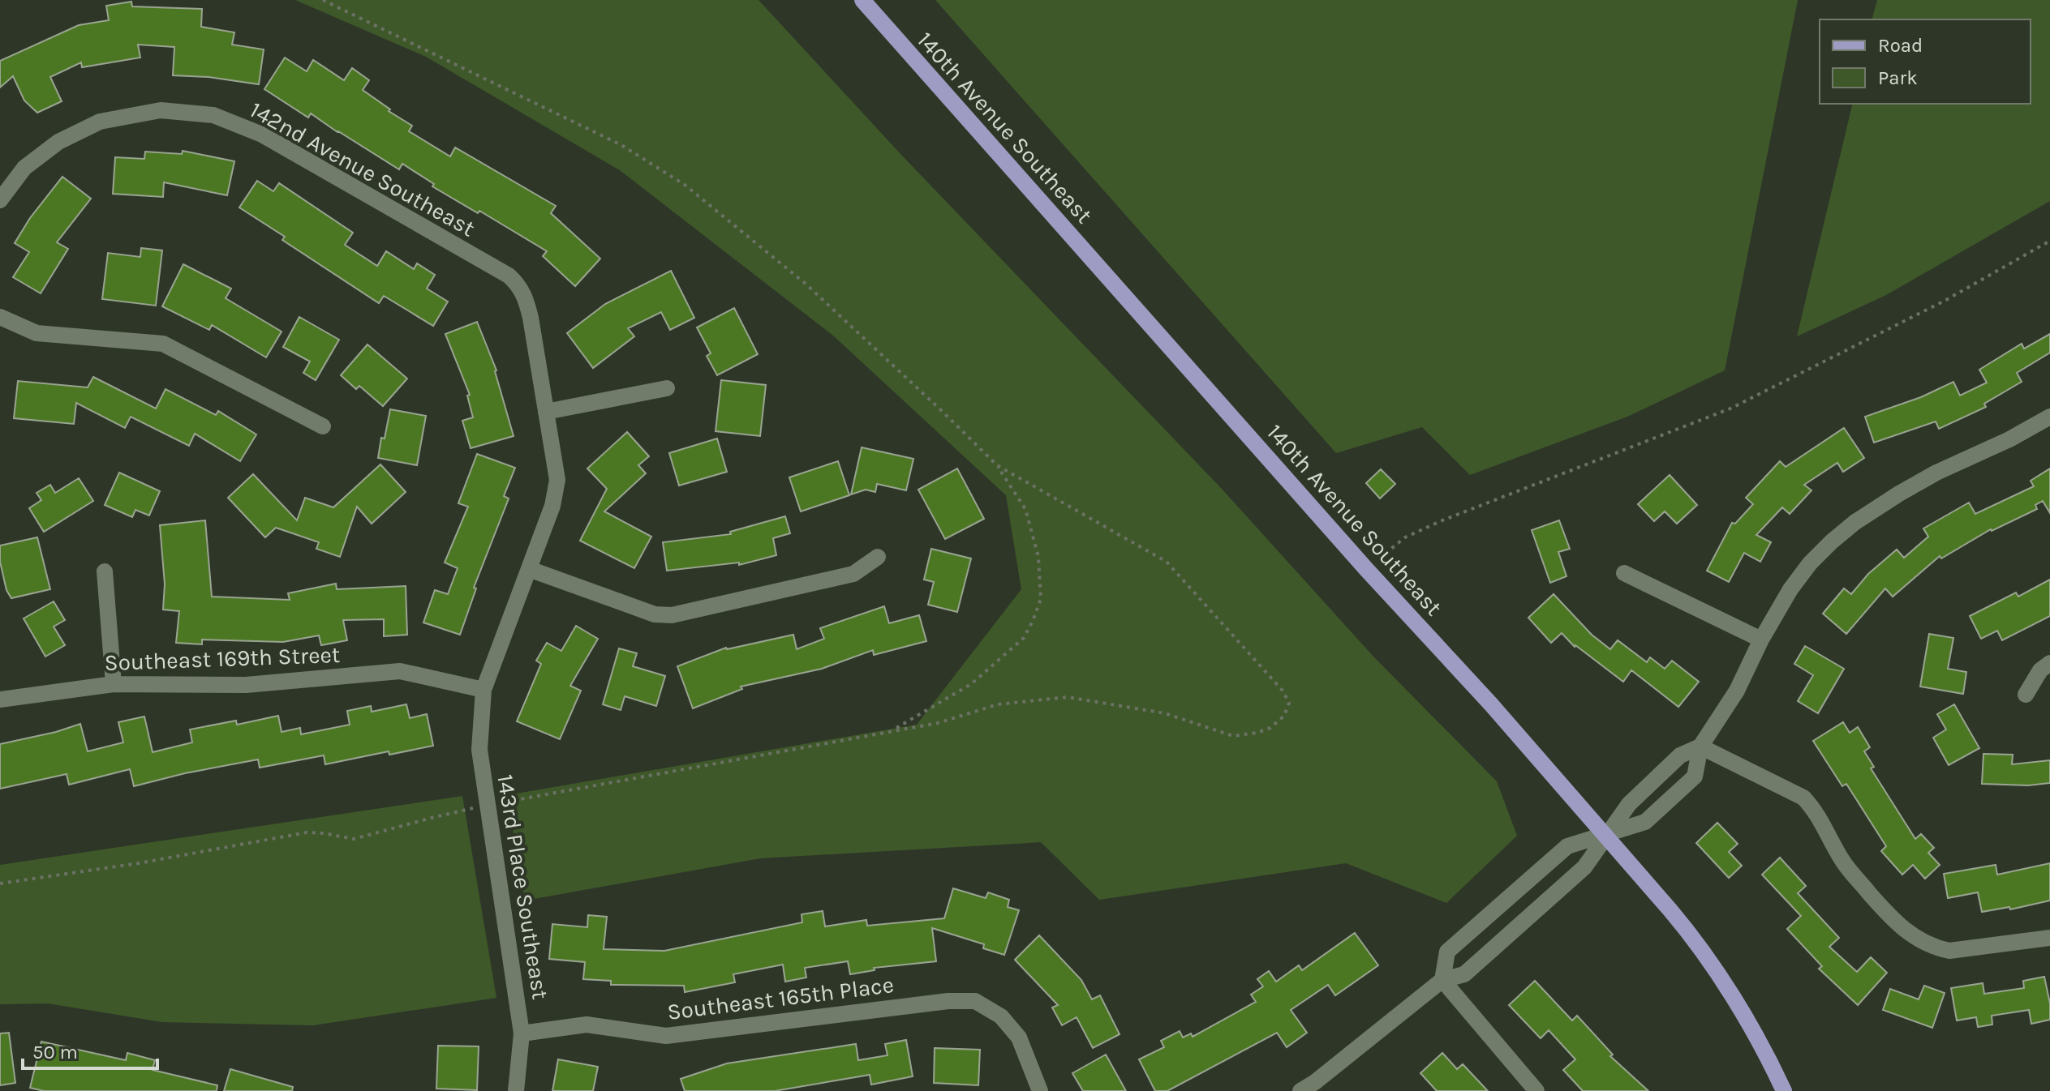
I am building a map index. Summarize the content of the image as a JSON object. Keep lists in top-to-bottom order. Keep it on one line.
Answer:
{"streets":{"main road":["140th Avenue Southeast"],"street":["142nd Avenue Southeast","Southeast 169th Street","143rd Place Southeast","Southeast 165th Place"]},"crossings":[["142nd Avenue Southeast","143rd Place Southeast"],["Southeast 169th Street","143rd Place Southeast"],["143rd Place Southeast","Southeast 165th Place"]],"legend":["Road","Park"],"scale_bar":"50 m"}
